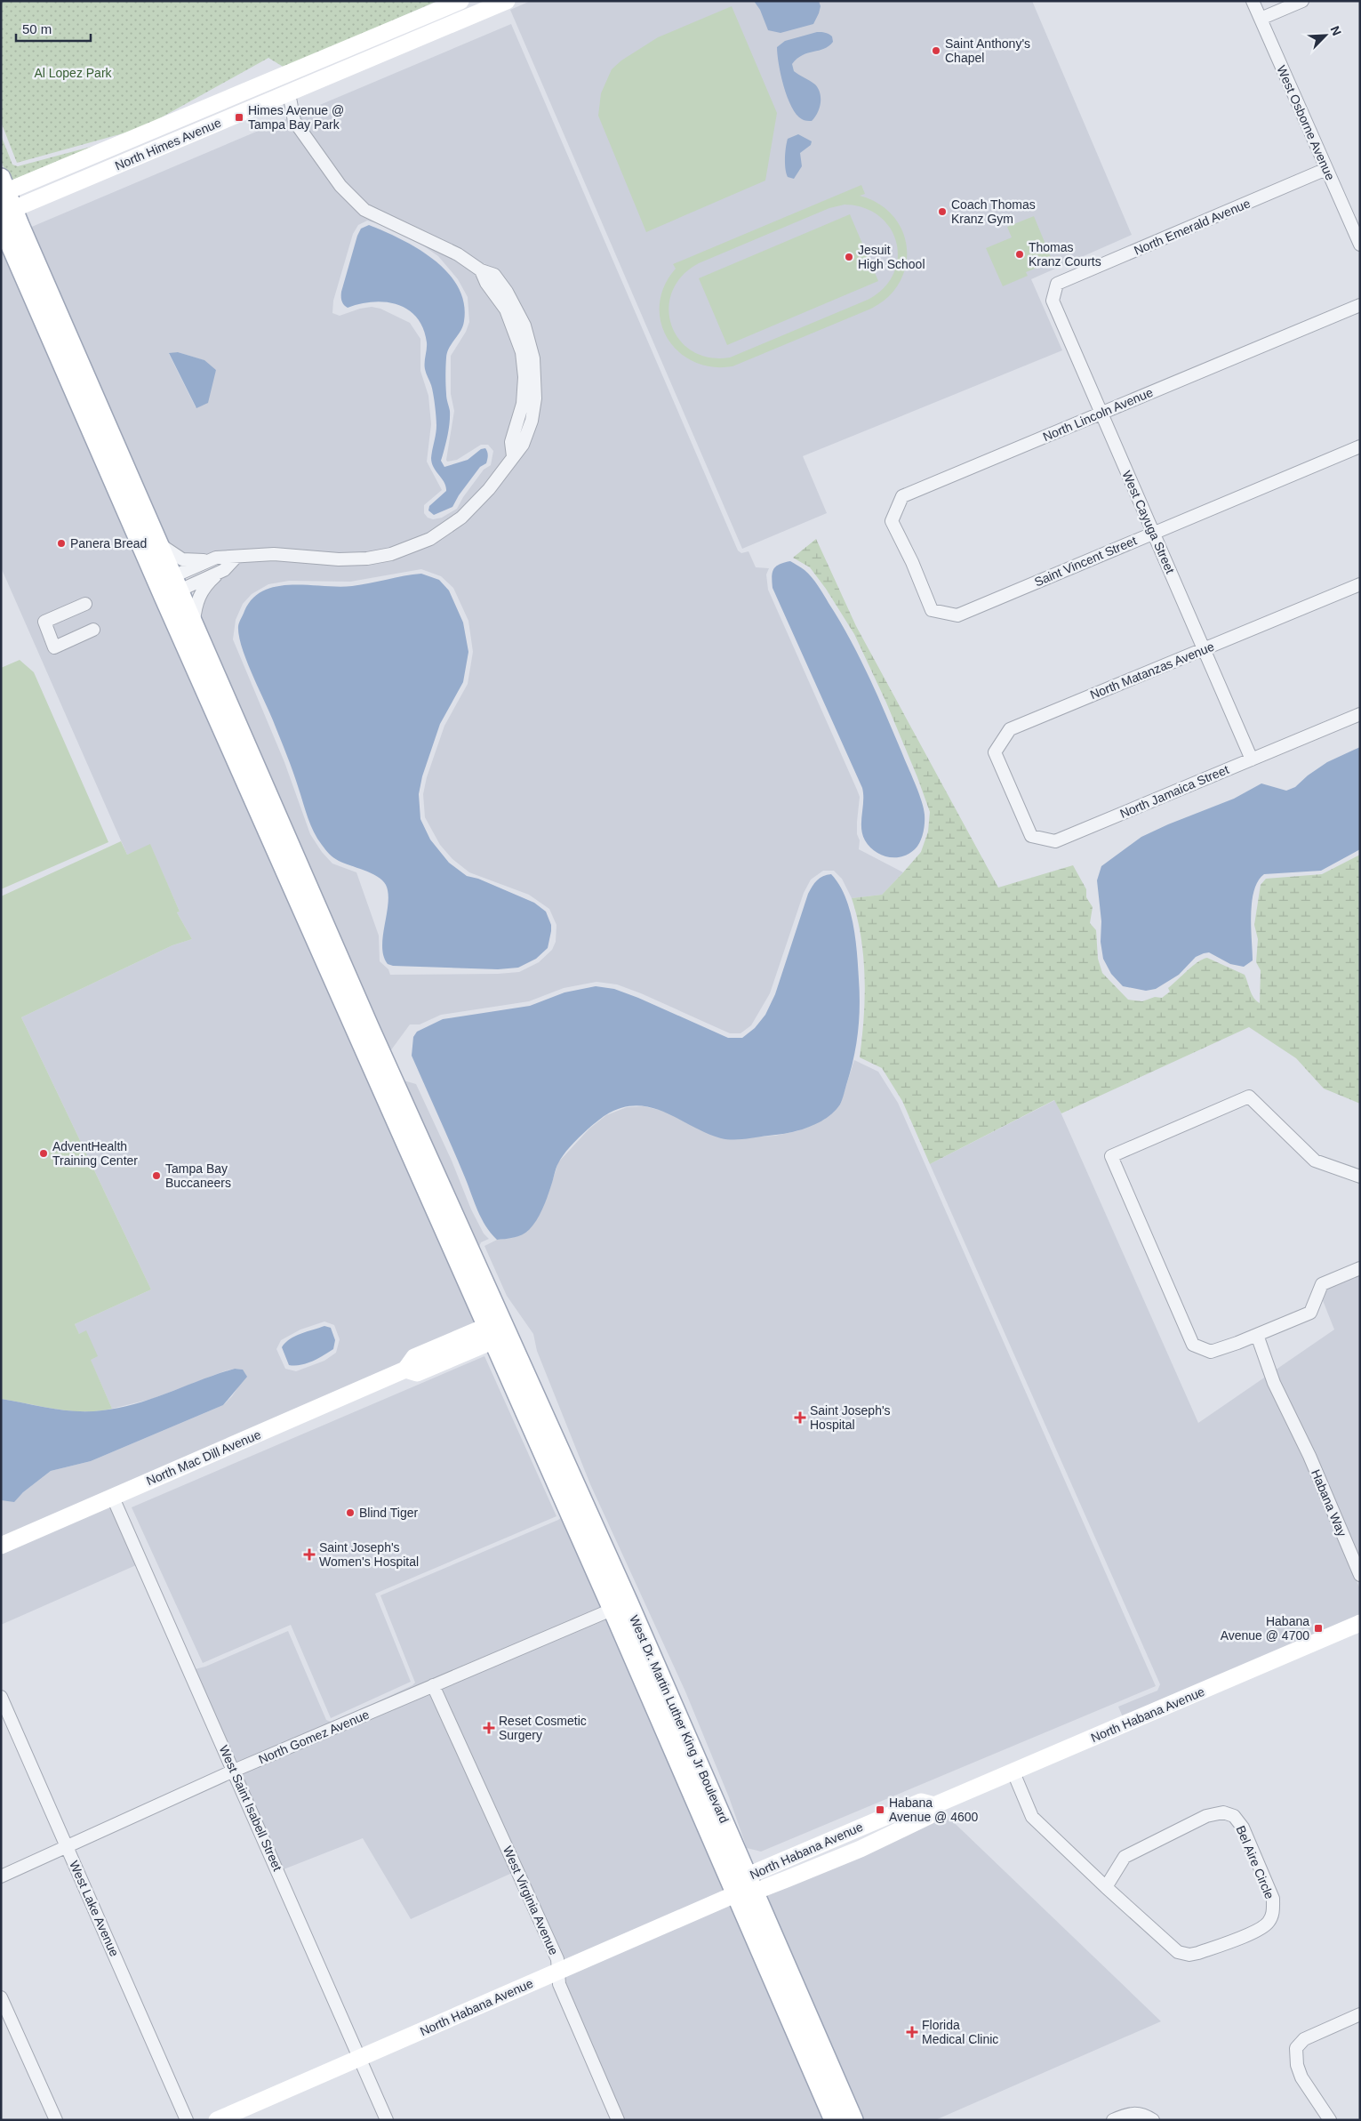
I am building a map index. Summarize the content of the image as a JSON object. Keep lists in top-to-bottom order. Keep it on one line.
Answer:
{"streets":{"main road":["West Dr. Martin Luther King Jr Boulevard"],"street":["West Osborne Avenue","North Himes Avenue","North Emerald Avenue","North Lincoln Avenue","West Cayuga Street","Saint Vincent Street","North Matanzas Avenue","North Jamaica Street","North Mac Dill Avenue","Habana Way","North Habana Avenue","North Gomez Avenue","West Saint Isabell Street","Bel Aire Circle","West Virginia Avenue","West Lake Avenue"]},"crossings":[["West Osborne Avenue","North Emerald Avenue"],["North Emerald Avenue","West Cayuga Street"],["North Lincoln Avenue","West Cayuga Street"],["North Lincoln Avenue","Saint Vincent Street"],["West Cayuga Street","Saint Vincent Street"],["West Cayuga Street","North Matanzas Avenue"],["West Cayuga Street","North Jamaica Street"],["North Matanzas Avenue","North Jamaica Street"],["North Mac Dill Avenue","West Dr. Martin Luther King Jr Boulevard"],["North Mac Dill Avenue","West Saint Isabell Street"],["North Habana Avenue","West Dr. Martin Luther King Jr Boulevard"],["North Habana Avenue","West Saint Isabell Street"],["North Habana Avenue","Bel Aire Circle"],["North Habana Avenue","West Virginia Avenue"],["West Dr. Martin Luther King Jr Boulevard","North Gomez Avenue"],["North Gomez Avenue","West Saint Isabell Street"],["North Gomez Avenue","West Virginia Avenue"],["North Gomez Avenue","West Lake Avenue"]],"parks":["Al Lopez Park"],"places":{"other":["Saint Anthony's Chapel","Coach Thomas Kranz Gym","Thomas Kranz Courts","Jesuit High School","Panera Bread","AdventHealth Training Center","Tampa Bay Buccaneers","Blind Tiger"],"transit":["Himes Avenue @ Tampa Bay Park","Habana Avenue @ 4700","Habana Avenue @ 4600"],"health":["Saint Joseph's Hospital","Saint Joseph's Women's Hospital","Reset Cosmetic Surgery","Florida Medical Clinic"]},"scale_bar":"50 m","north":"top right"}
